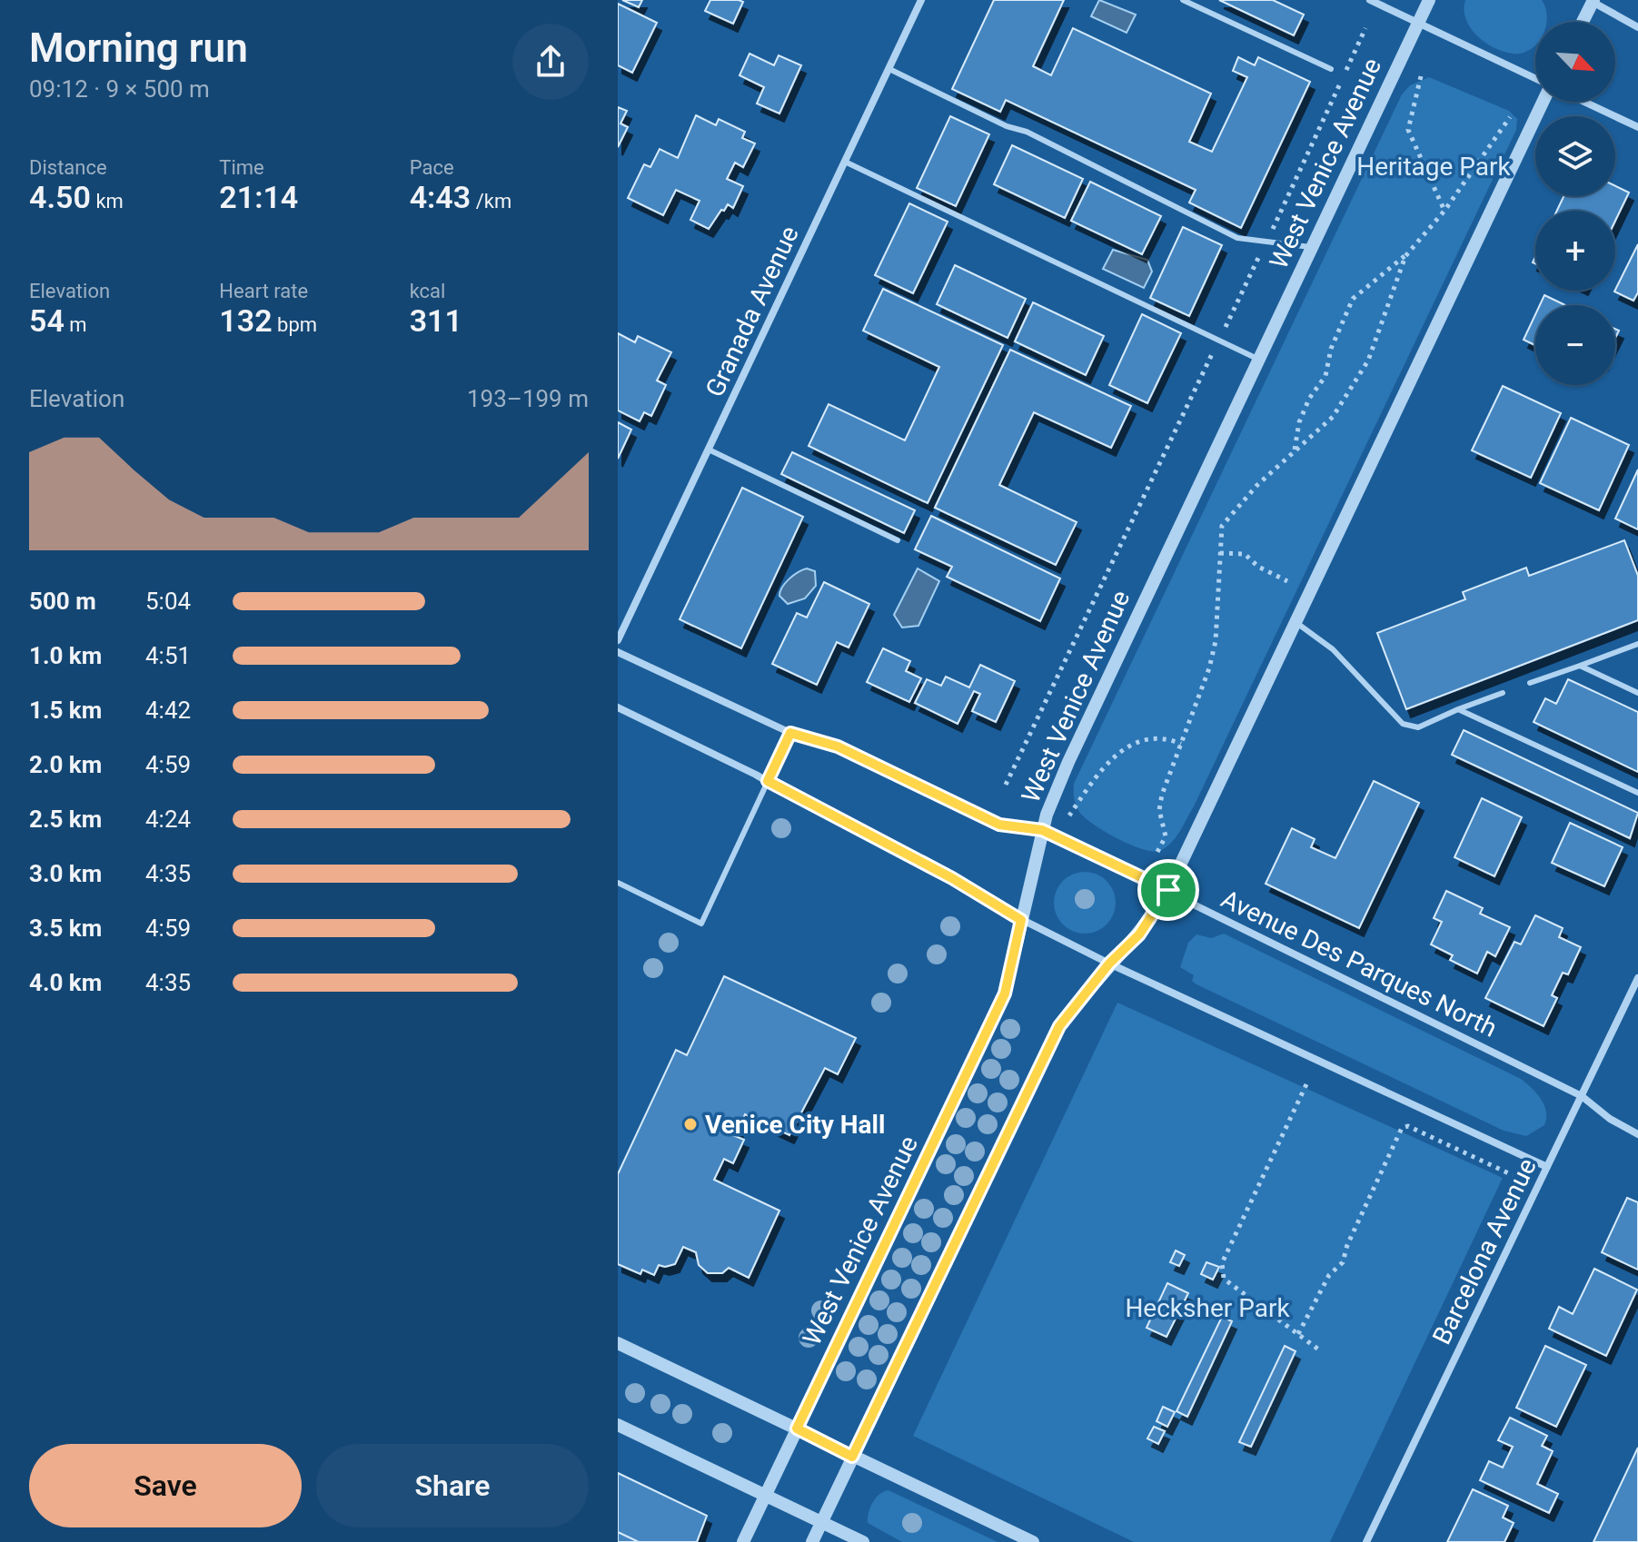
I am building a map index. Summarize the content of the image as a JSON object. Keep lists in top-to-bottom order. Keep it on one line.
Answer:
{"streets":{"street":["West Venice Avenue","Granada Avenue","Avenue Des Parques North","Barcelona Avenue"]},"crossings":[["West Venice Avenue","Avenue Des Parques North"],["Avenue Des Parques North","Barcelona Avenue"]],"parks":["Heritage Park","Hecksher Park"],"places":["Venice City Hall"],"north":"bottom right","page":{"heading":["Morning run","09:12 · 9 × 500 m"],"map_buttons":["+","−"],"stats":[["Distance","4.50 km"],["Time","21:14"],["Pace","4:43 /km"],["Elevation","54 m"],["Heart rate","132 bpm"],["kcal","311"]],"chart":["Elevation","193–199 m"],"list":[{"name":"500 m","note":"5:04"},{"name":"1.0 km","note":"4:51"},{"name":"1.5 km","note":"4:42"},{"name":"2.0 km","note":"4:59"},{"name":"2.5 km","note":"4:24"},{"name":"3.0 km","note":"4:35"},{"name":"3.5 km","note":"4:59"},{"name":"4.0 km","note":"4:35"}],"buttons":["Save","Share"]}}
